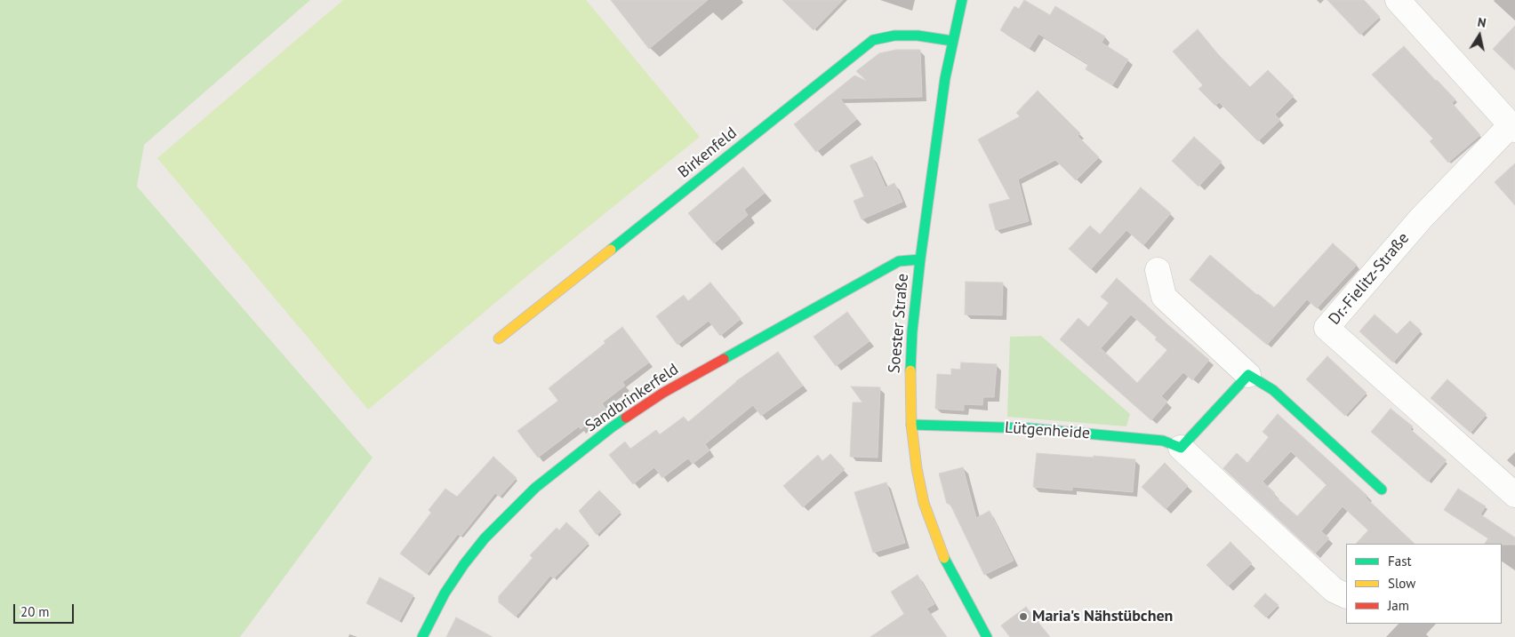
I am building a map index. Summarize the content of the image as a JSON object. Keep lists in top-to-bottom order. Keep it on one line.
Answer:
{"streets":{"street":["Birkenfeld","Dr.-Fielitz-Straße","Soester Straße","Sandbrinkerfeld","Lütgenheide"]},"crossings":[["Birkenfeld","Soester Straße"],["Soester Straße","Sandbrinkerfeld"],["Soester Straße","Lütgenheide"]],"places":["Maria's Nähstübchen"],"legend":["Fast","Slow","Jam"],"scale_bar":"20 m","north":"top"}
